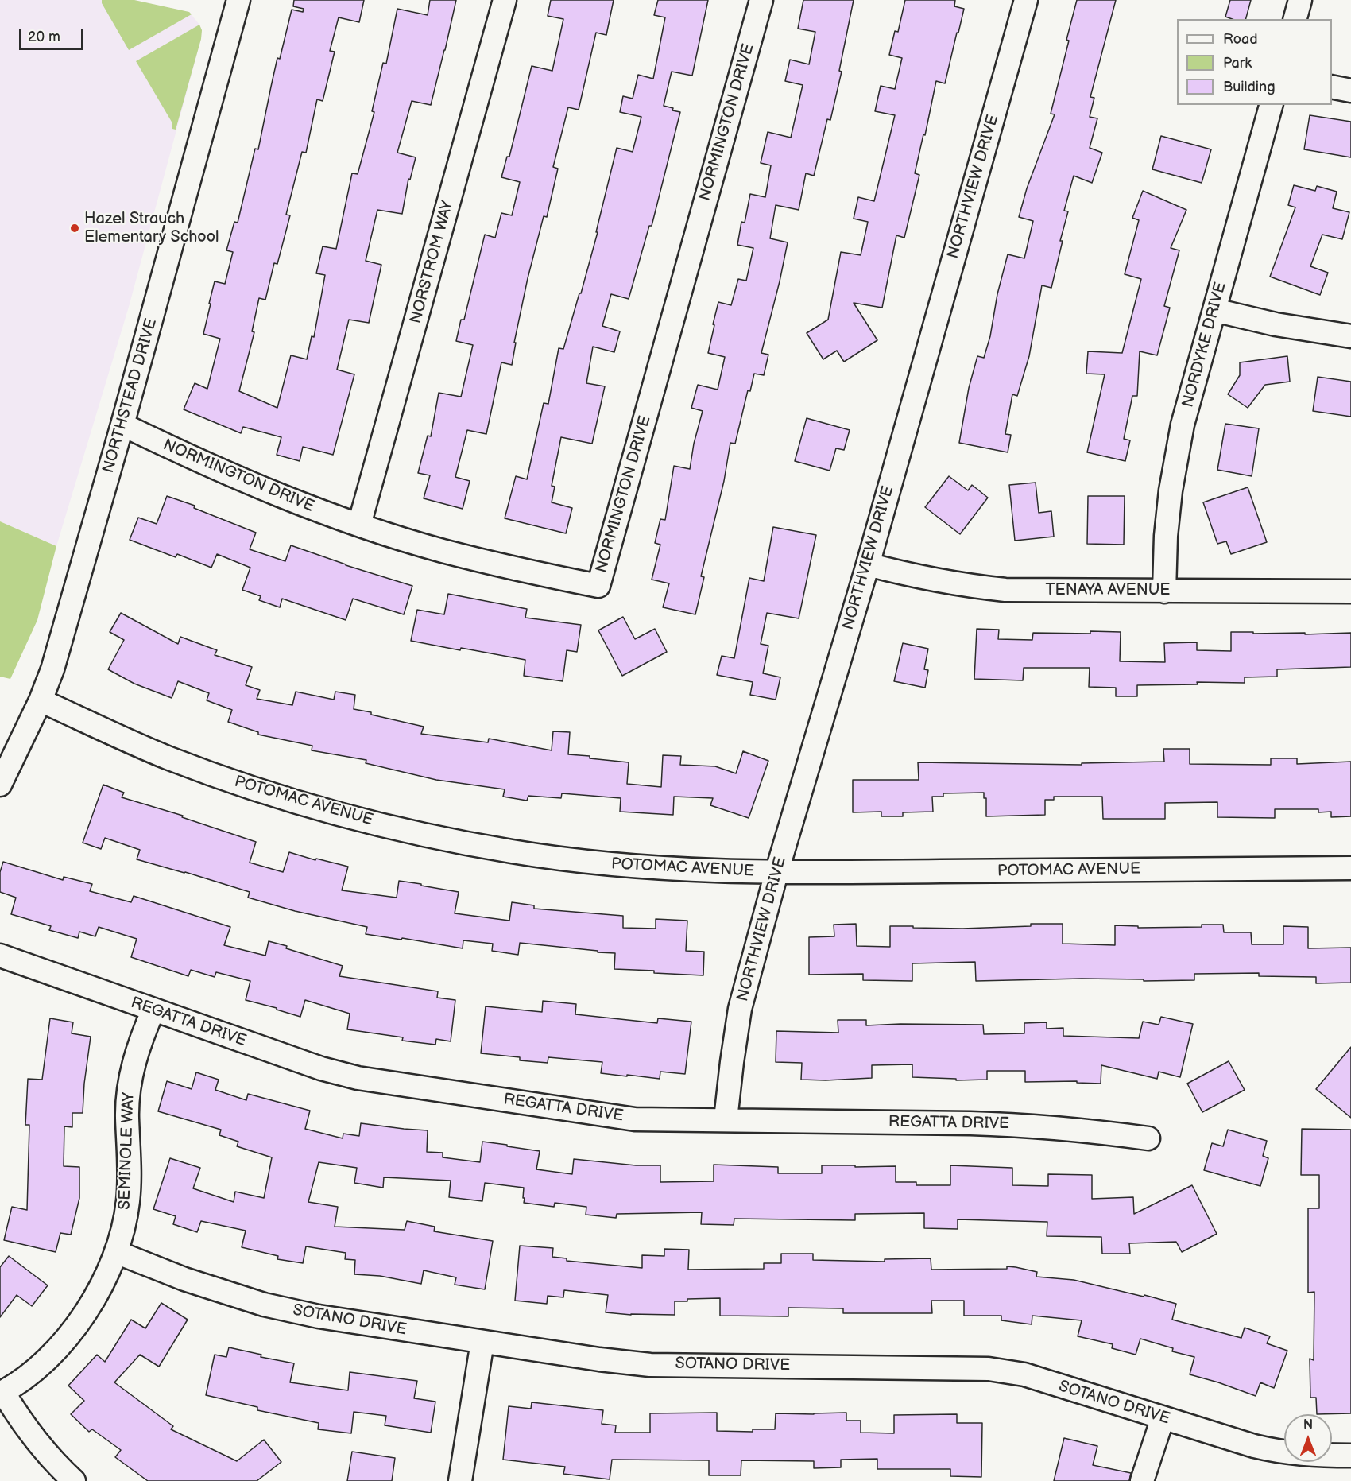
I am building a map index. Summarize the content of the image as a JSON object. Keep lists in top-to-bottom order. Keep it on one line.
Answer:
{"streets":{"street":["NORMINGTON DRIVE","NORTHVIEW DRIVE","NORSTROM WAY","NORDYKE DRIVE","NORTHSTEAD DRIVE","TENAYA AVENUE","POTOMAC AVENUE","REGATTA DRIVE","SEMINOLE WAY","SOTANO DRIVE"]},"crossings":[["NORMINGTON DRIVE","NORSTROM WAY"],["NORMINGTON DRIVE","NORTHSTEAD DRIVE"],["NORTHVIEW DRIVE","TENAYA AVENUE"],["NORTHVIEW DRIVE","POTOMAC AVENUE"],["NORTHVIEW DRIVE","REGATTA DRIVE"],["NORDYKE DRIVE","TENAYA AVENUE"],["NORTHSTEAD DRIVE","POTOMAC AVENUE"],["REGATTA DRIVE","SEMINOLE WAY"],["SEMINOLE WAY","SOTANO DRIVE"]],"places":["Hazel Strauch Elementary School"],"legend":["Road","Park","Building"],"scale_bar":"20 m","north":"top"}
